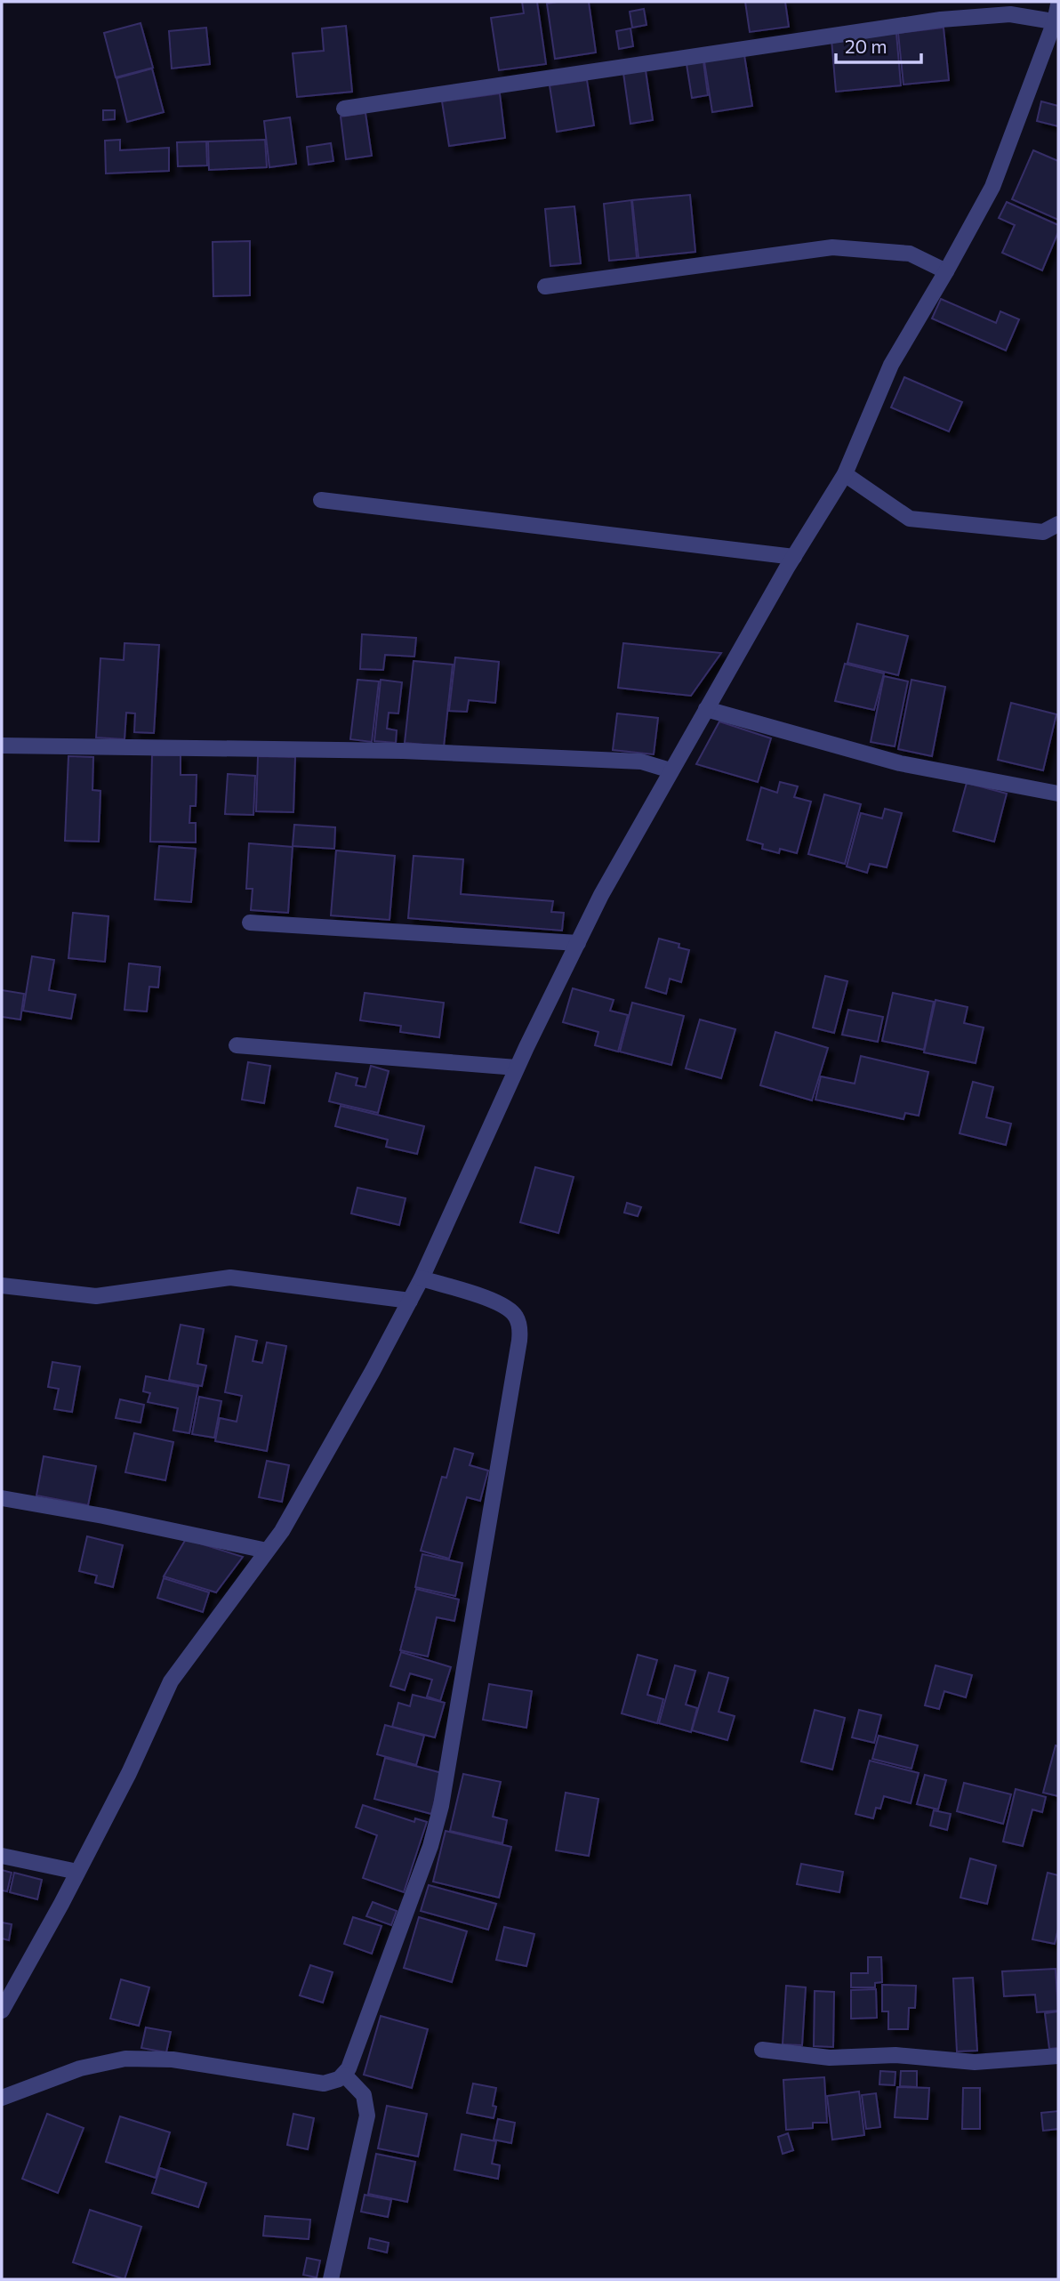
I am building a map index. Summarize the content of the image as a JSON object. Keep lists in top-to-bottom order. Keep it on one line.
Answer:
{"scale_bar":"20 m"}
